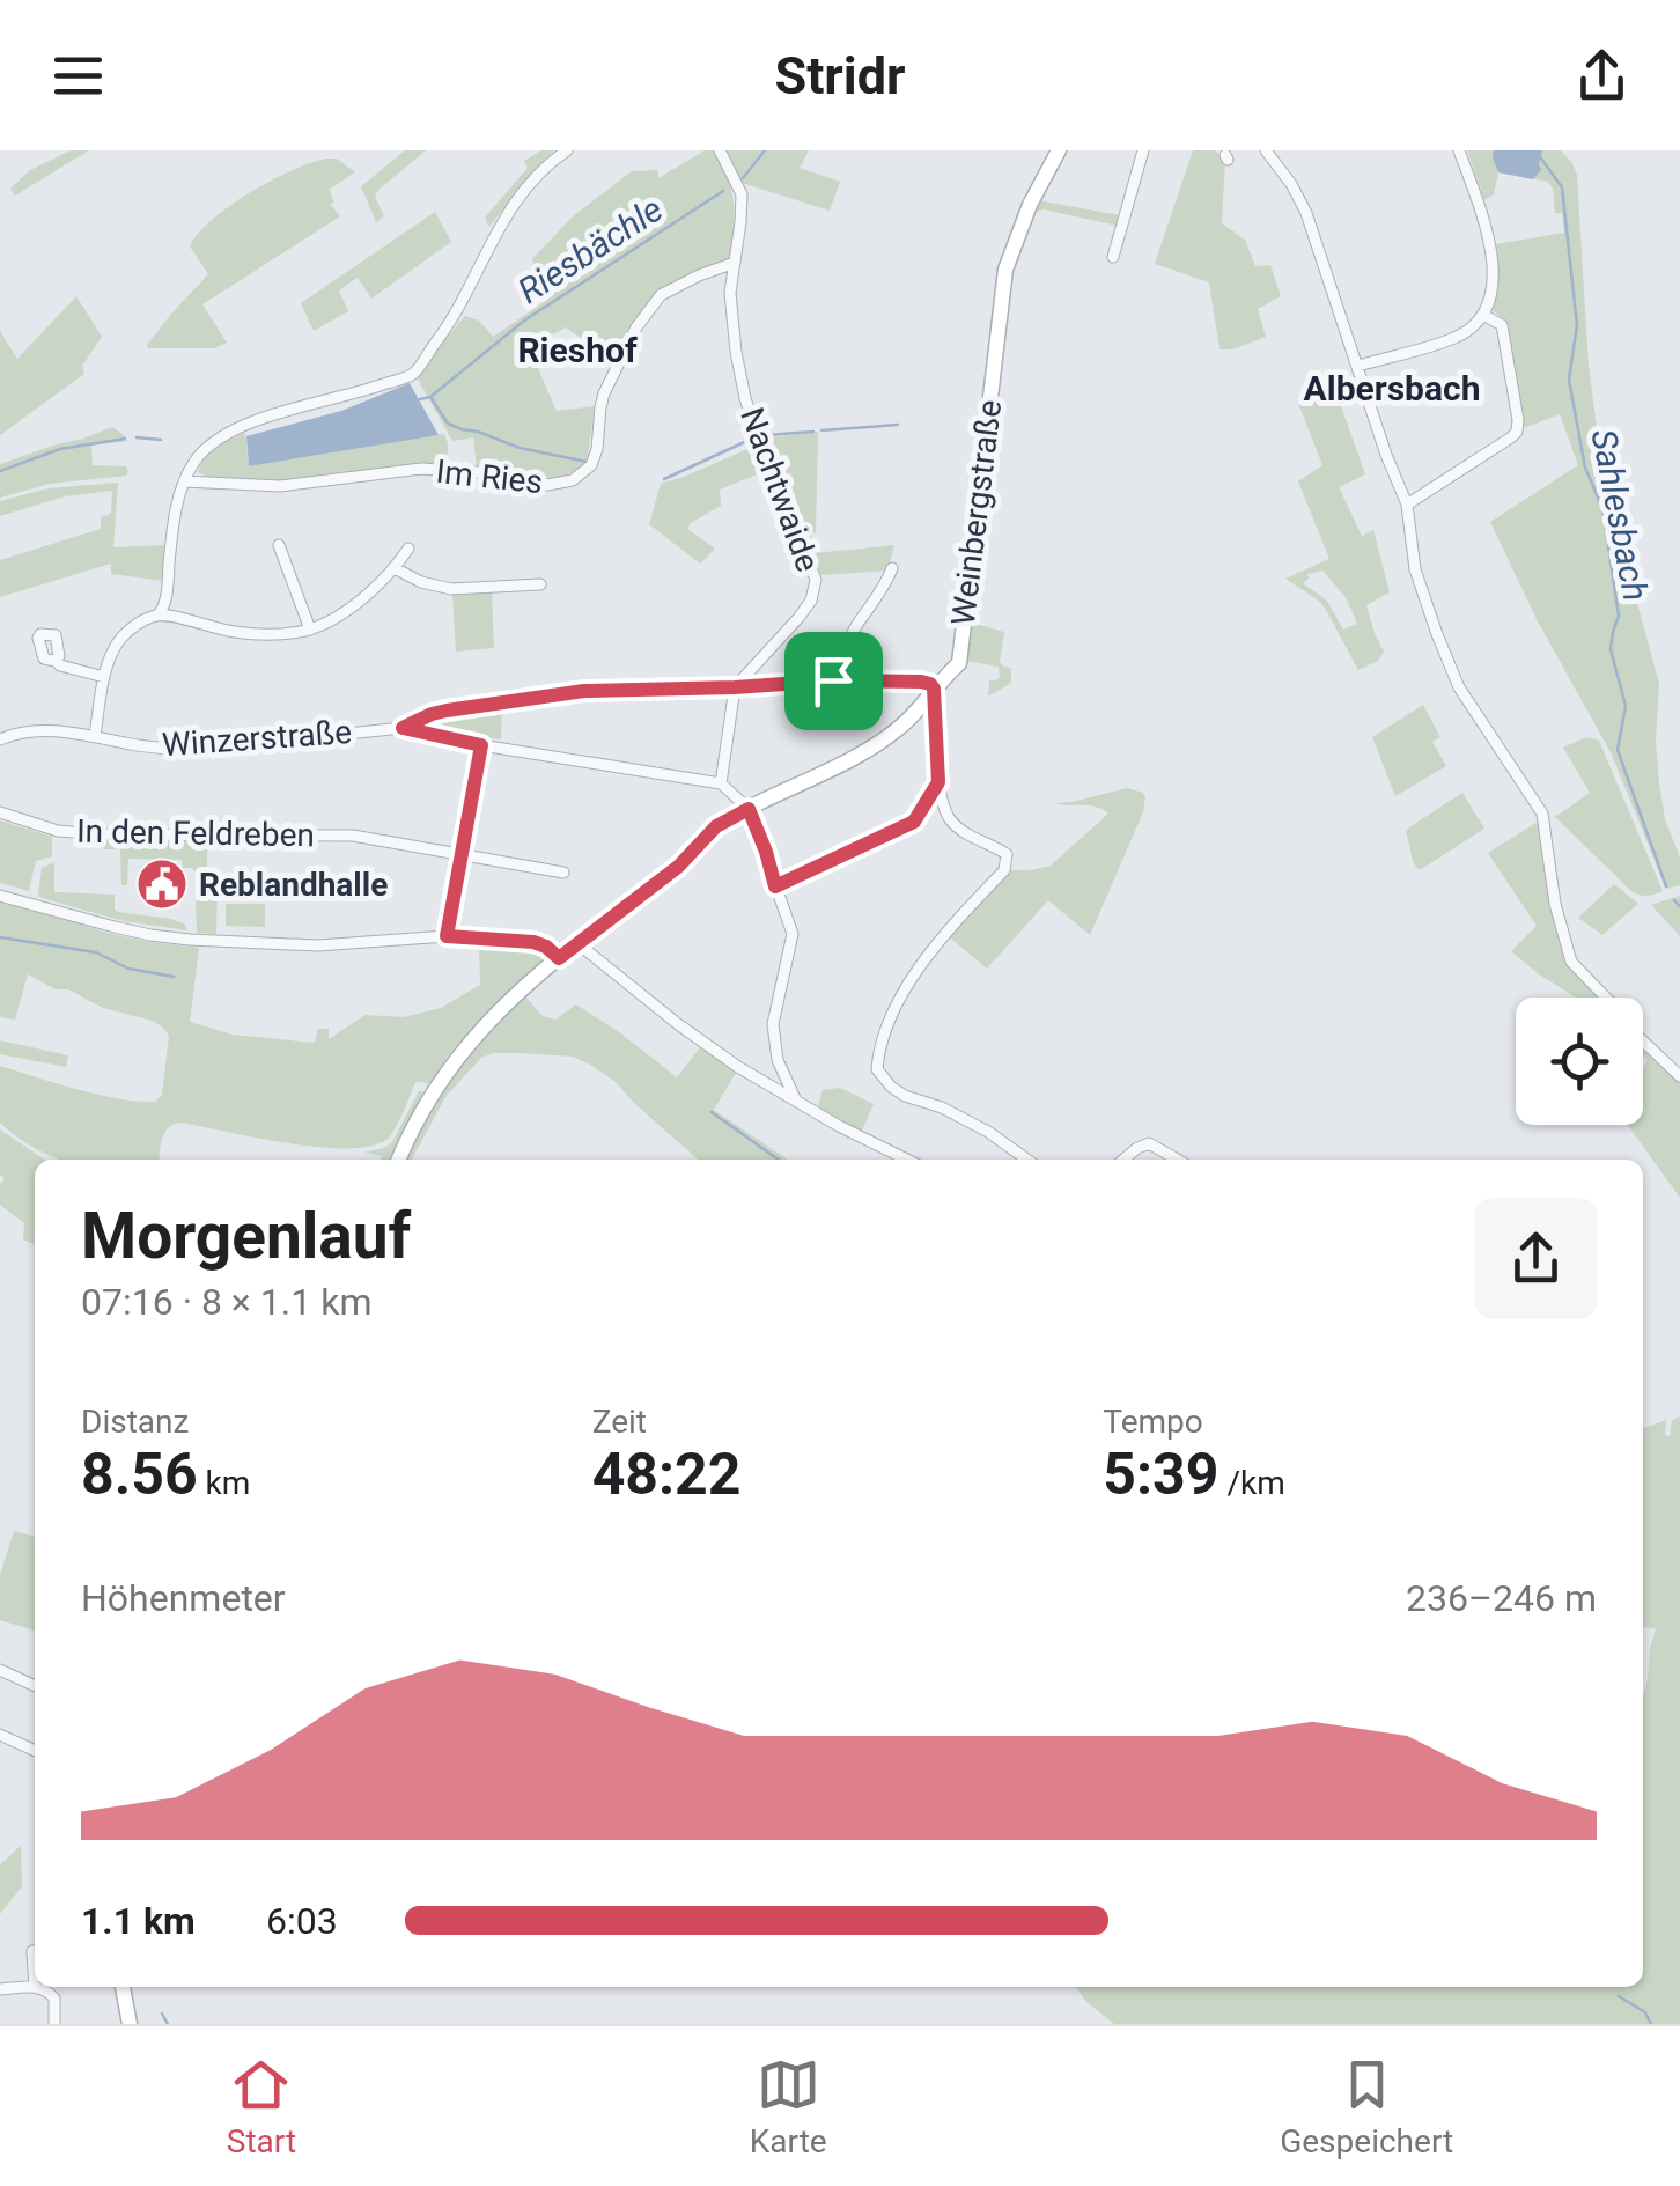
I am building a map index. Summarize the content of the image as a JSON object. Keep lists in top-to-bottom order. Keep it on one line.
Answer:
{"streets":{"street":["Im Ries","Nachtwaide","Weinbergstraße","Winzerstraße","In den Feldreben"]},"crossings":[["Im Ries","Nachtwaide"]],"districts":["Rieshof","Albersbach"],"water":["Riesbächle","Sahlesbach"],"places":{"public building":["Reblandhalle"]},"page":{"header":"Stridr","heading":["Morgenlauf","07:16 · 8 × 1.1 km"],"stats":[["Distanz","8.56 km"],["Zeit","48:22"],["Tempo","5:39 /km"]],"chart":["Höhenmeter","236–246 m"],"list":[{"name":"1.1 km","note":"6:03"}],"tabs":["Start","Karte","Gespeichert"]}}
